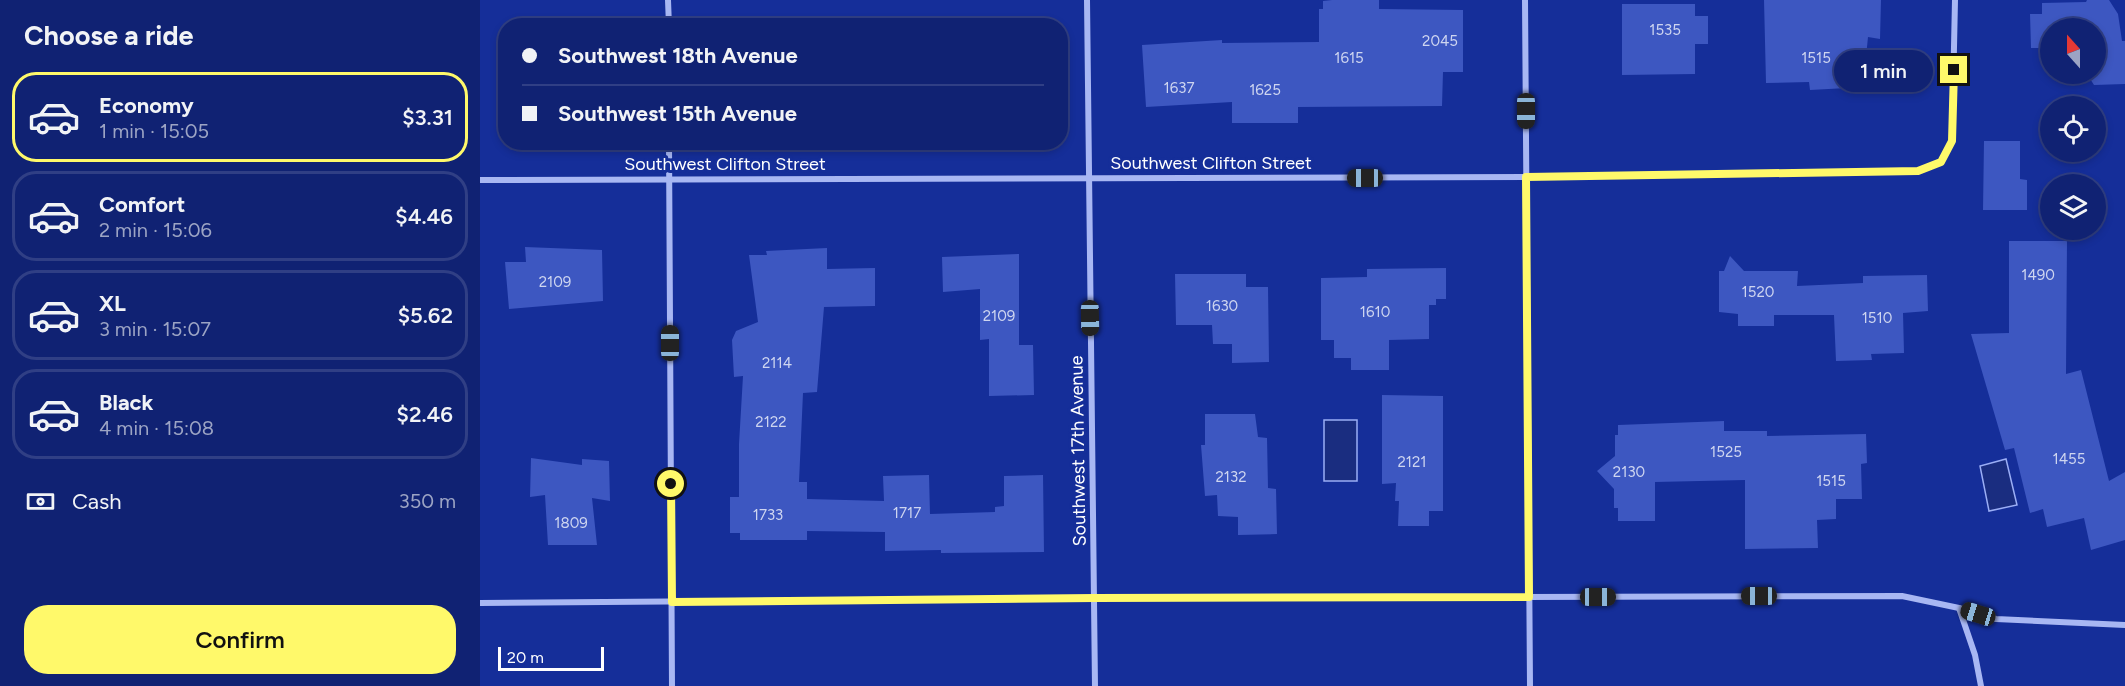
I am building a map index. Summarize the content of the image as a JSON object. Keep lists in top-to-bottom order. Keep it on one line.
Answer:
{"streets":{"street":["Southwest Clifton Street","Southwest 17th Avenue"]},"crossings":[["Southwest Clifton Street","Southwest 17th Avenue"]],"house_numbers":["1535","2045","1615","1515","1637","1625","1490","2109","1520","1630","1610","2109","1510","2114","2122","1525","1455","2121","2130","2132","1515","1717","1733","1809"],"scale_bar":"20 m","north":"top","page":{"heading":"Choose a ride","banner":["Southwest 18th Avenue","Southwest 15th Avenue"],"bubble":"1 min","list":[{"name":"Economy","note":"1 min · 15:05","value":"$3.31"},{"name":"Comfort","note":"2 min · 15:06","value":"$4.46"},{"name":"XL","note":"3 min · 15:07","value":"$5.62"},{"name":"Black","note":"4 min · 15:08","value":"$2.46"}],"pay":["Cash","350 m"],"buttons":"Confirm","scale":"20 m"}}
